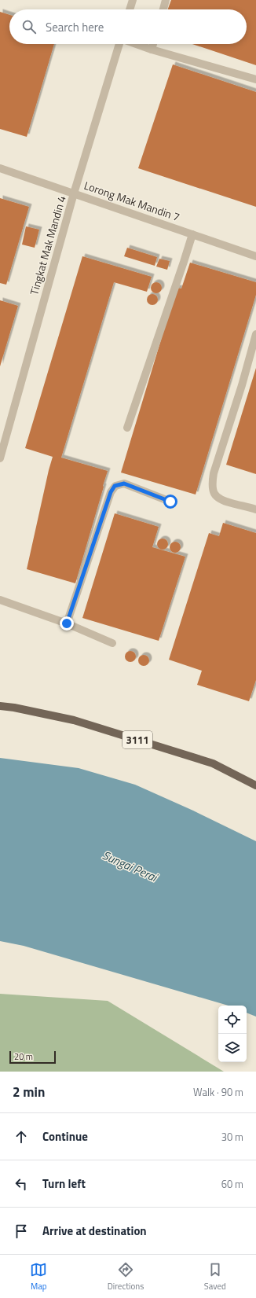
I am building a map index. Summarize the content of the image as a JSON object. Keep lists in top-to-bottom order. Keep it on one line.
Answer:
{"streets":{"main road":["3111"],"street":["Lorong Mak Mandin 7","Tingkat Mak Mandin 4"]},"crossings":[["Lorong Mak Mandin 7","Tingkat Mak Mandin 4"]],"water":["Sungai Perai"],"scale_bar":"20 m","page":{"search":"Search here","scale":"20 m","heading":["2 min","Walk · 90 m"],"list":[["Continue","30 m"],["Turn left","60 m"],"Arrive at destination"],"nav":["Map","Directions","Saved"]}}
